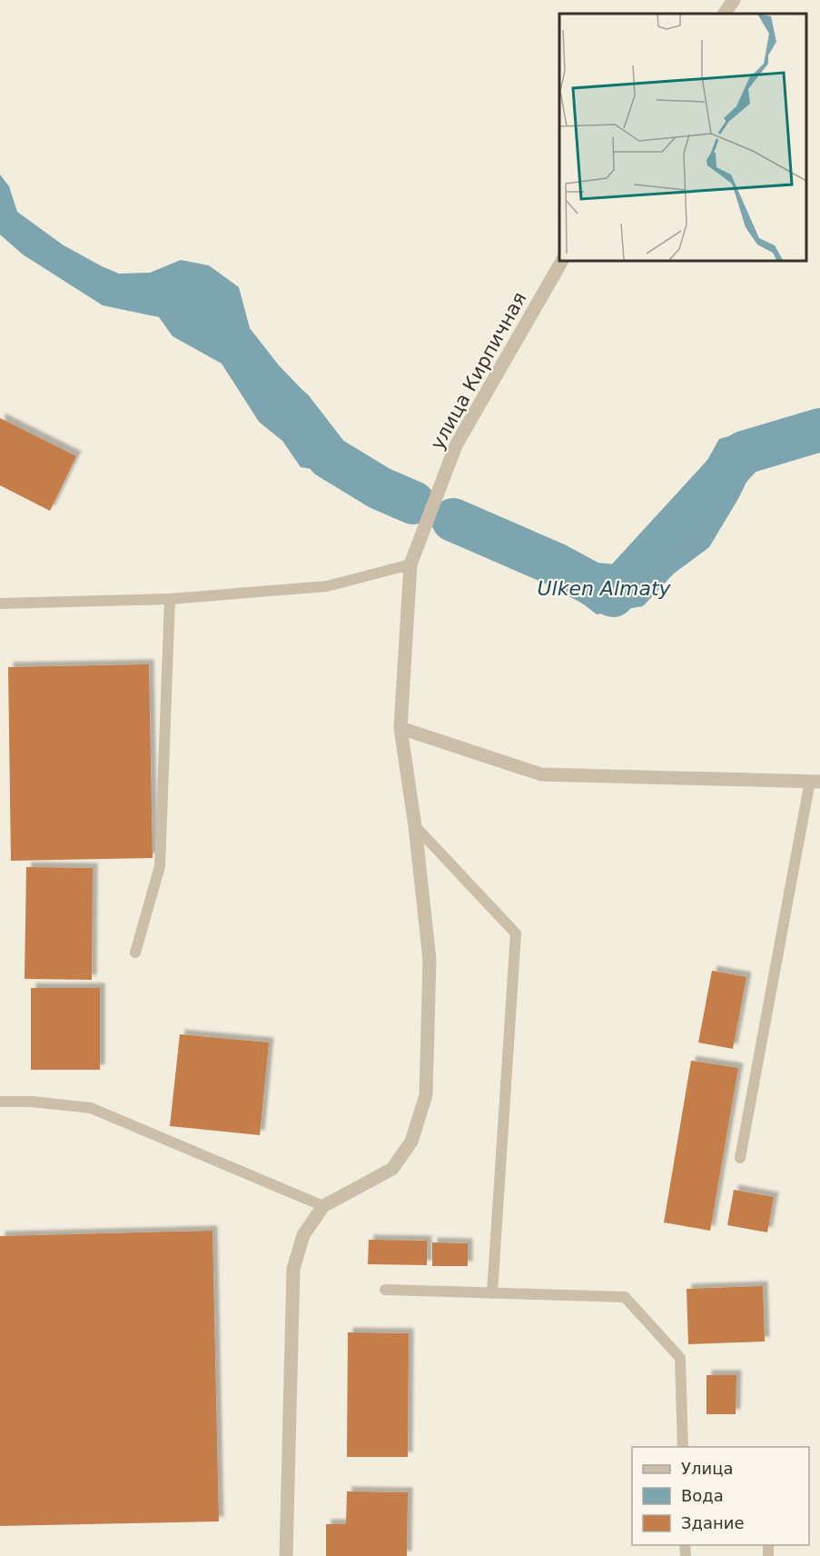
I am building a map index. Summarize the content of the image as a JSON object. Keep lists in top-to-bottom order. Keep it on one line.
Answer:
{"streets":{"street":["улица Кирпичная"]},"water":["Ulken Almaty"],"legend":["Улица","Вода","Здание"]}
